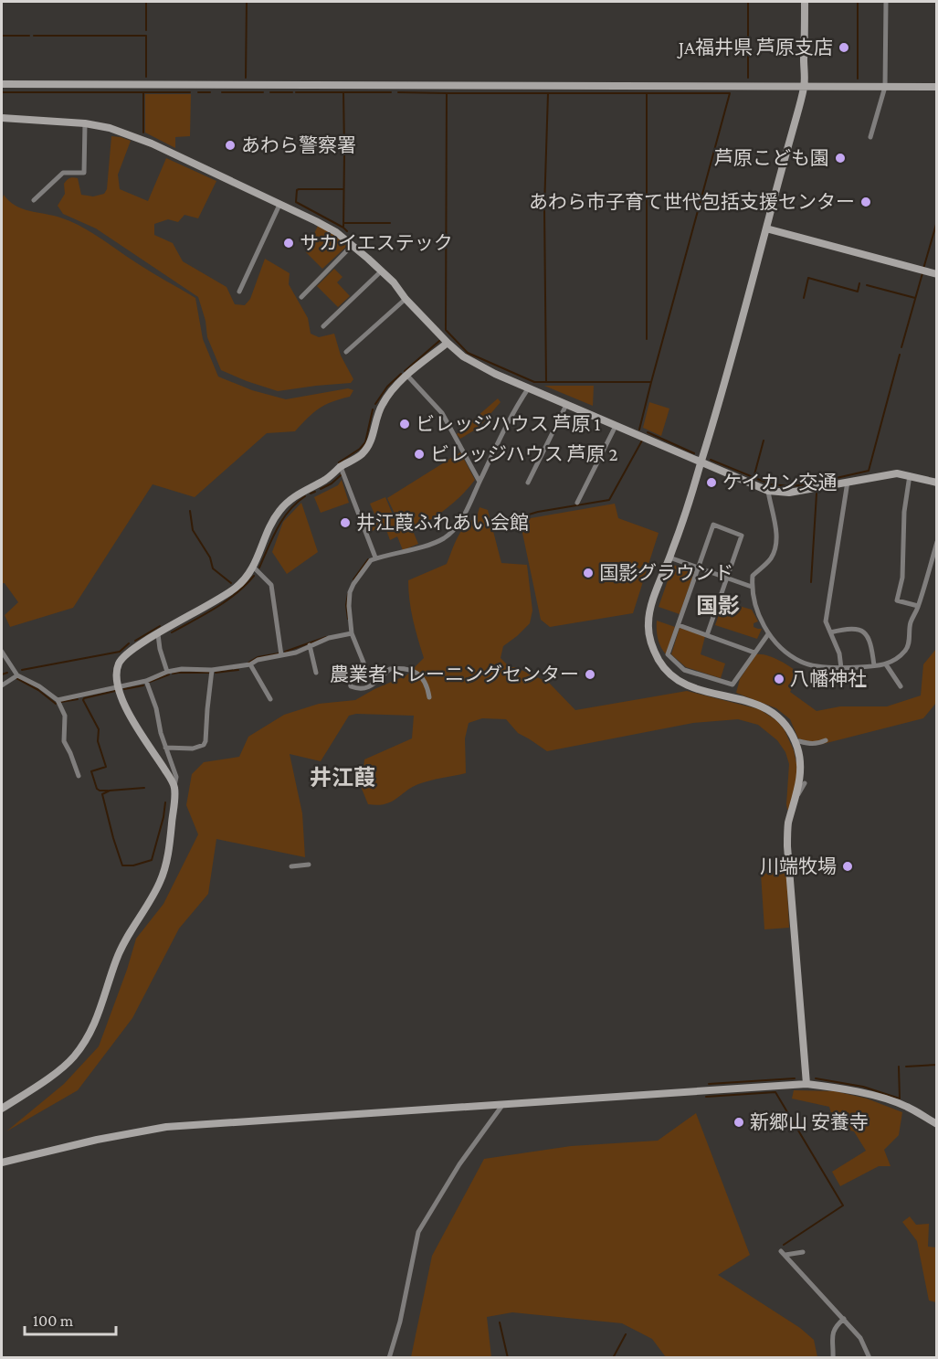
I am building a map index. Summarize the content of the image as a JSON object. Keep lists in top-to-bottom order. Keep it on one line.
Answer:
{"districts":["国影","井江葭"],"places":["JA福井県 芦原支店","あわら警察署","芦原こども園","あわら市子育て世代包括支援センター","サカイエステック","ビレッジハウス 芦原 1","ビレッジハウス 芦原 2","ケイカン交通","井江葭ふれあい会館","国影グラウンド","農業者トレーニングセンター","八幡神社","川端牧場","新郷山 安養寺"],"scale_bar":"100 m"}
